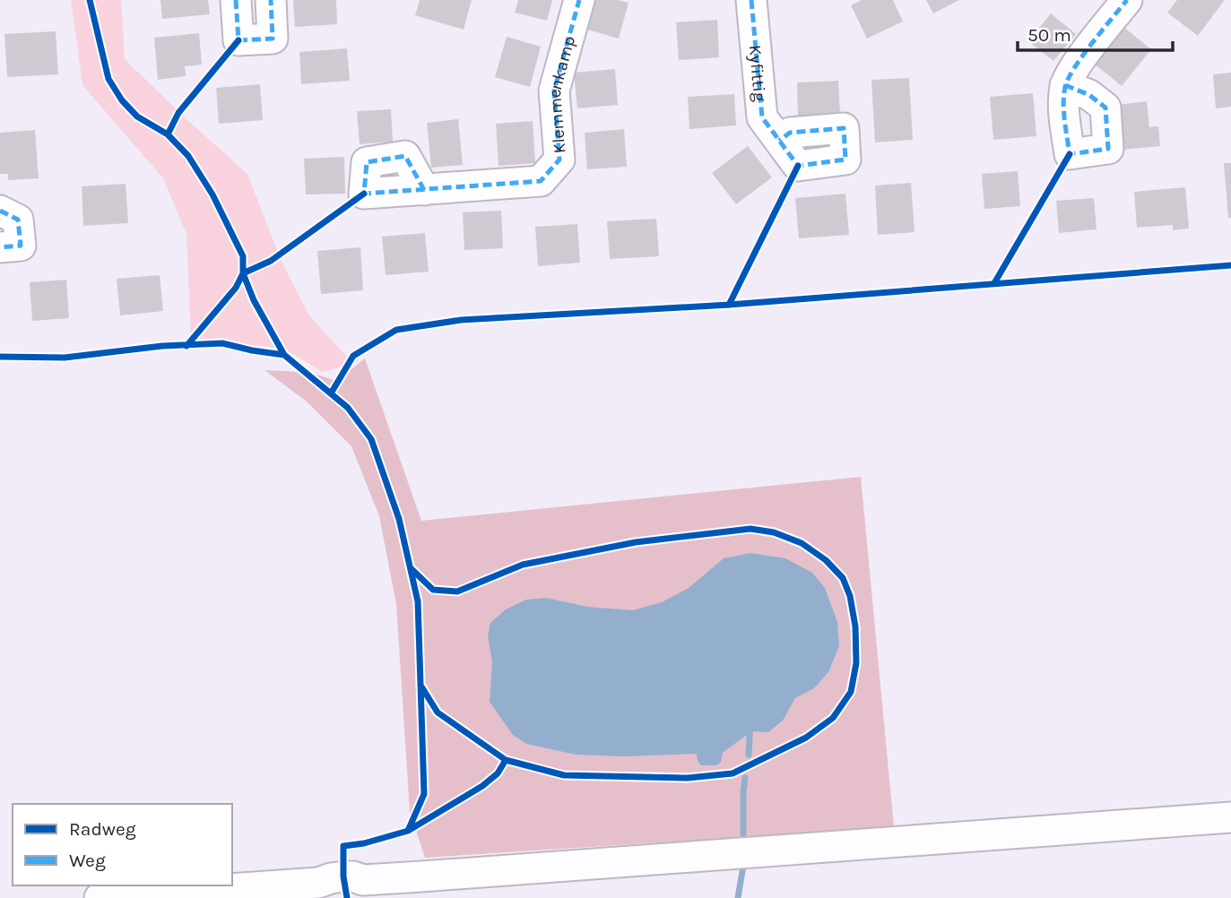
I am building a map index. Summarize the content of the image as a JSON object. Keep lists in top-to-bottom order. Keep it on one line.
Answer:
{"streets":{"street":["Kyfittig","Klemmenkamp"]},"legend":["Radweg","Weg"],"scale_bar":"50 m"}
